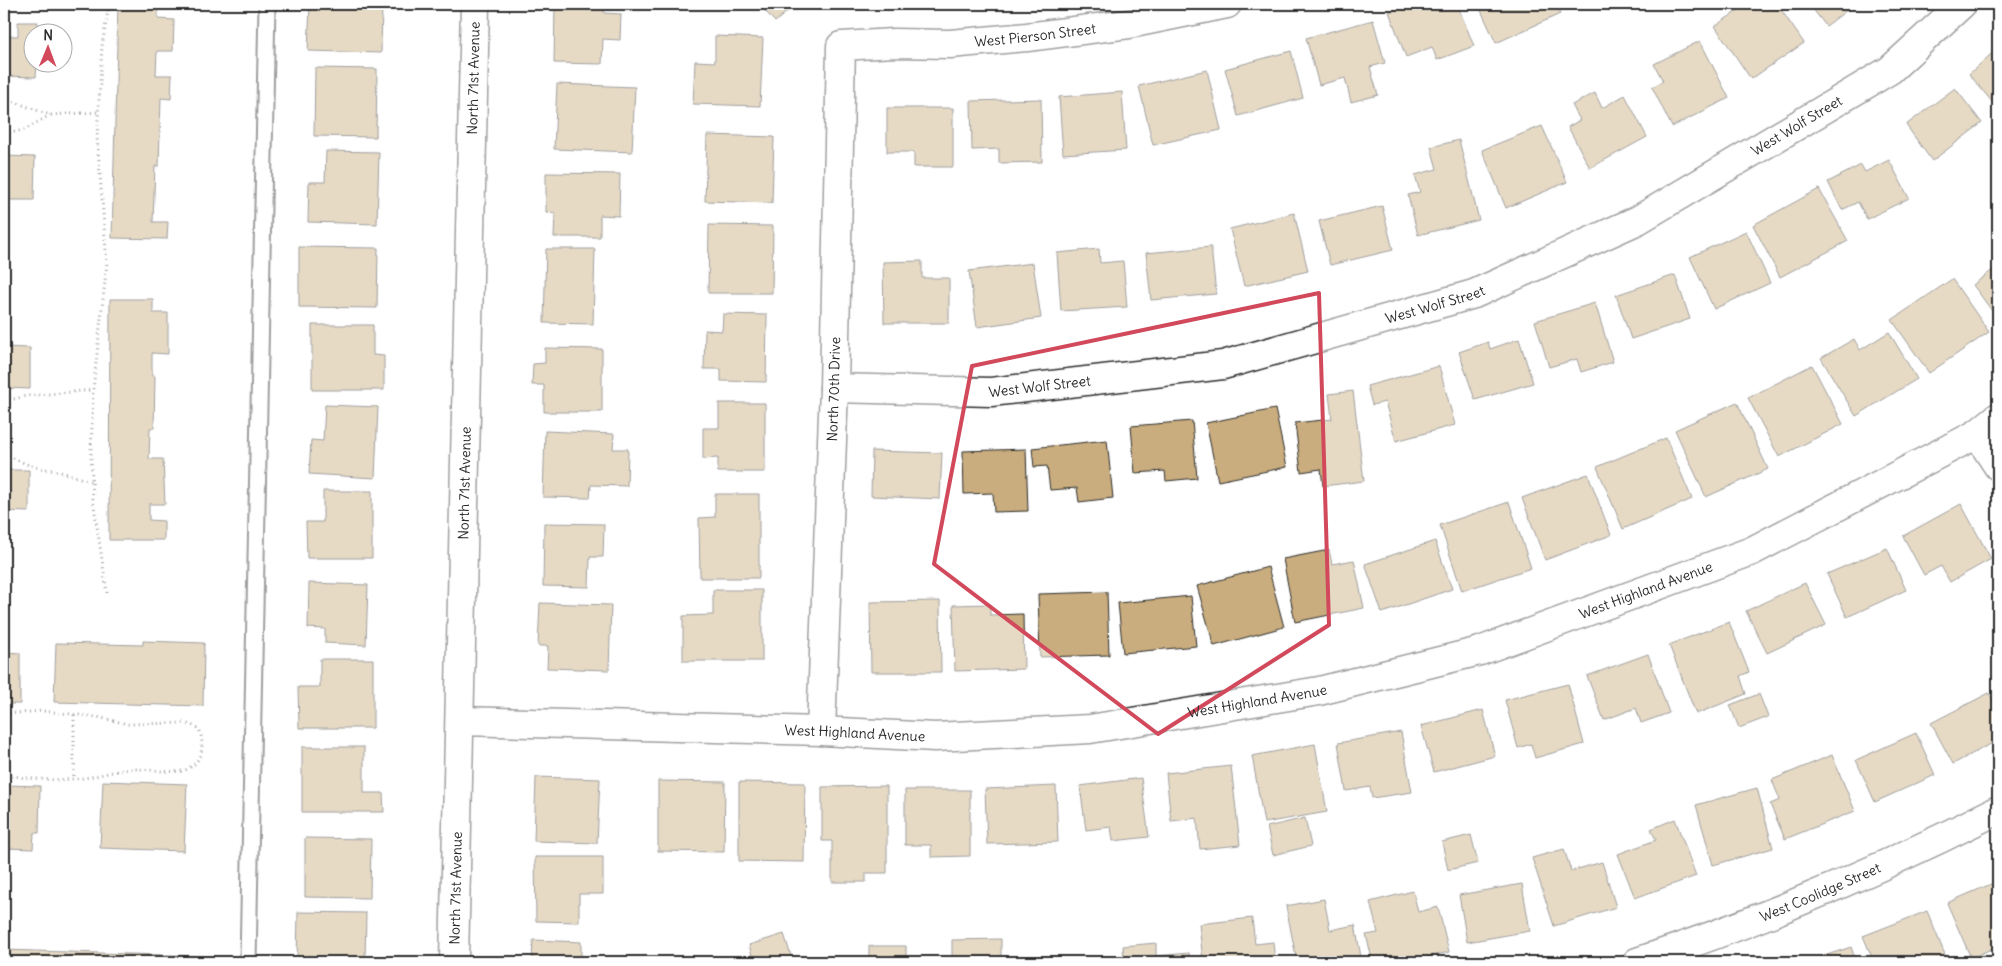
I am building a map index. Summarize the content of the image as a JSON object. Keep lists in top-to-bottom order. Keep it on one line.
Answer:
{"streets":{"street":["West Pierson Street","North 71st Avenue","West Wolf Street","North 70th Drive","West Highland Avenue","West Coolidge Street"]},"crossings":[["West Pierson Street","North 70th Drive"],["North 71st Avenue","West Highland Avenue"],["West Wolf Street","North 70th Drive"],["North 70th Drive","West Highland Avenue"]],"north":"top"}
